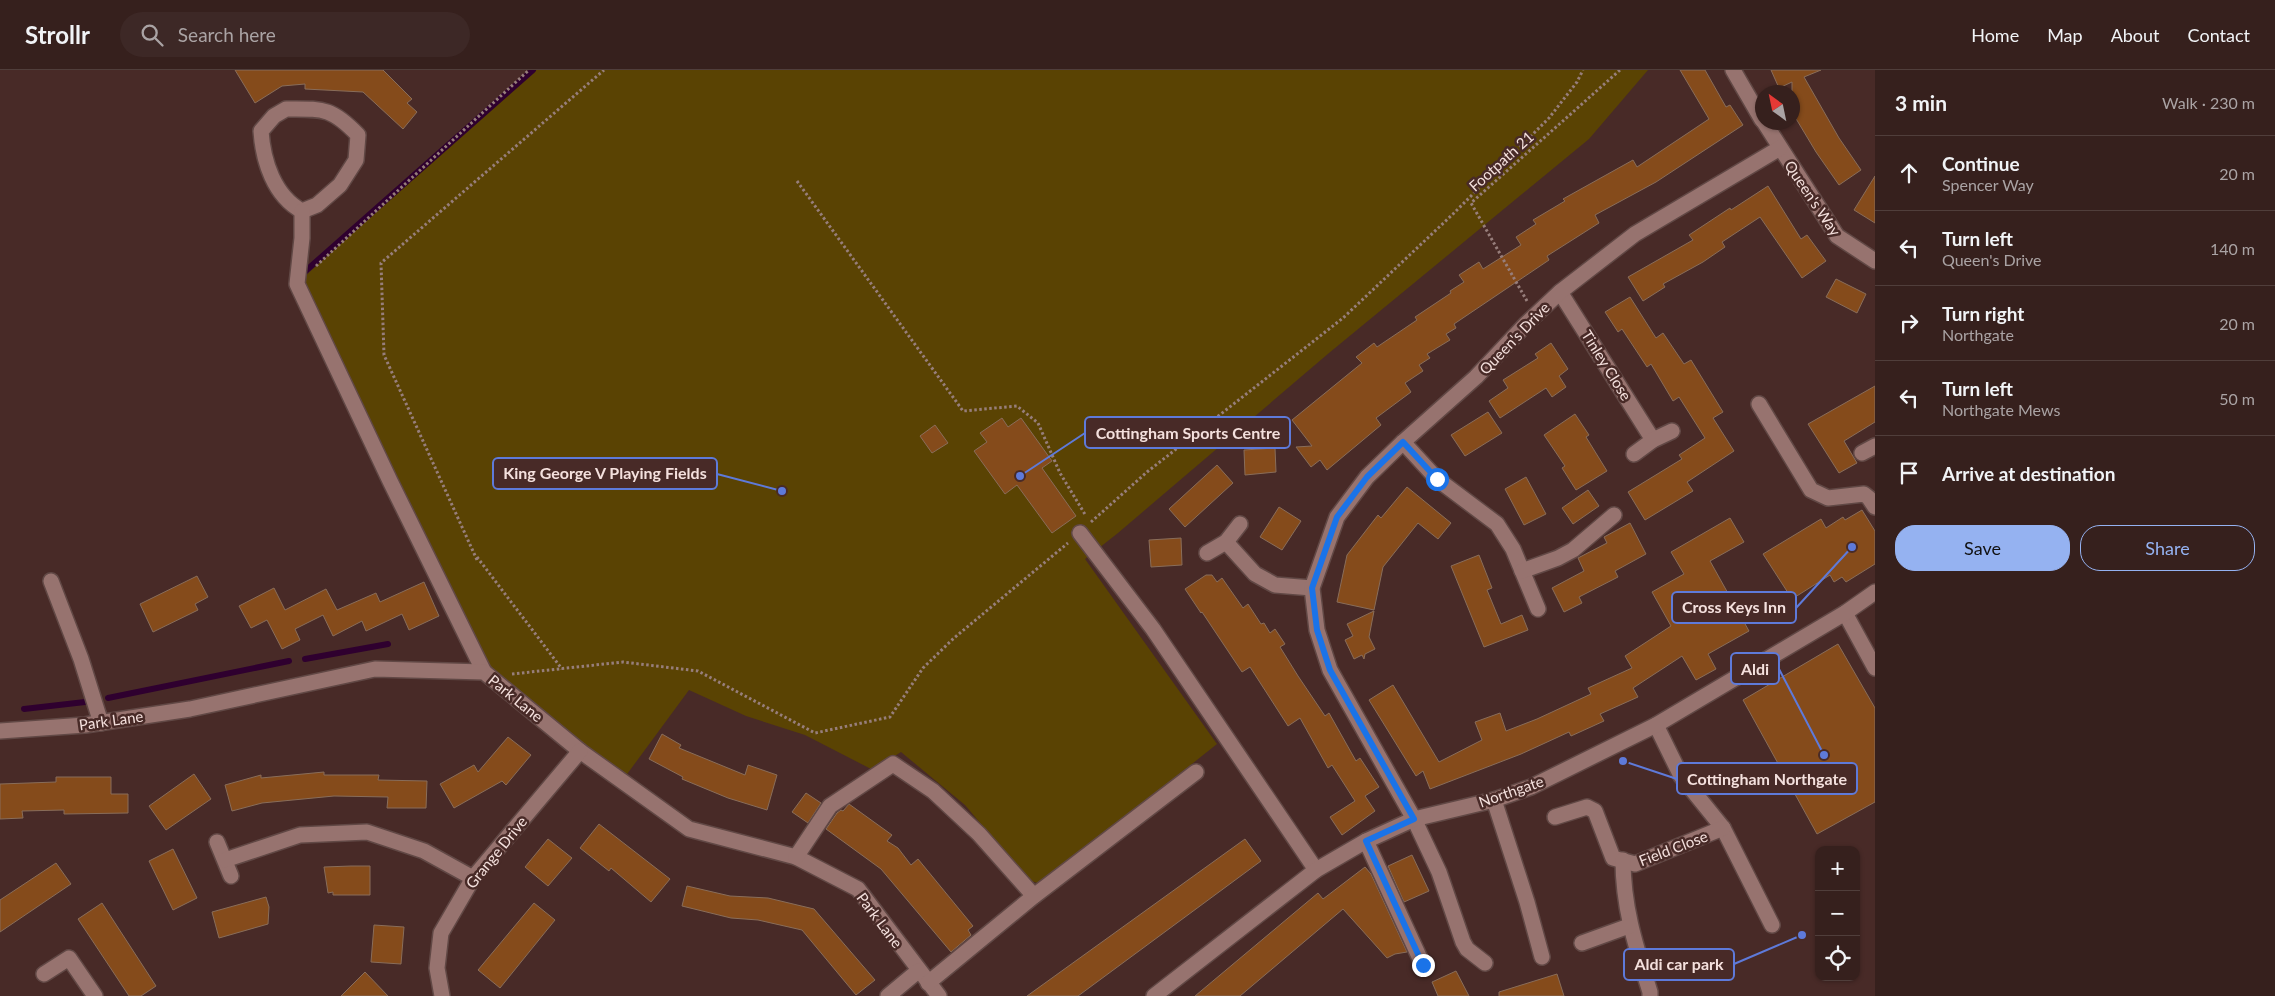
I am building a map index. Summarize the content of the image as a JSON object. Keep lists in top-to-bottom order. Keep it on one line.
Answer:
{"streets":{"street":["Queen's Way","Queen's Drive","Tinley Close","Park Lane","Northgate","Field Close","Grange Drive"],"path":["Footpath 21"]},"crossings":[["Footpath 21","Queen's Drive"],["Queen's Way","Queen's Drive"],["Queen's Drive","Tinley Close"],["Queen's Drive","Northgate"],["Park Lane","Grange Drive"]],"places":["Cottingham Sports Centre","King George V Playing Fields","Cross Keys Inn","Aldi","Cottingham Northgate","Aldi car park"],"north":"top left","page":{"header":"Strollr","search":"Search here","nav":["Home","Map","About","Contact"],"heading":["3 min","Walk · 230 m"],"list":[["Continue","Spencer Way","20 m"],["Turn left","Queen's Drive","140 m"],["Turn right","Northgate","20 m"],["Turn left","Northgate Mews","50 m"],"Arrive at destination"],"buttons":["Save","Share"],"map_buttons":["+","−"]}}
